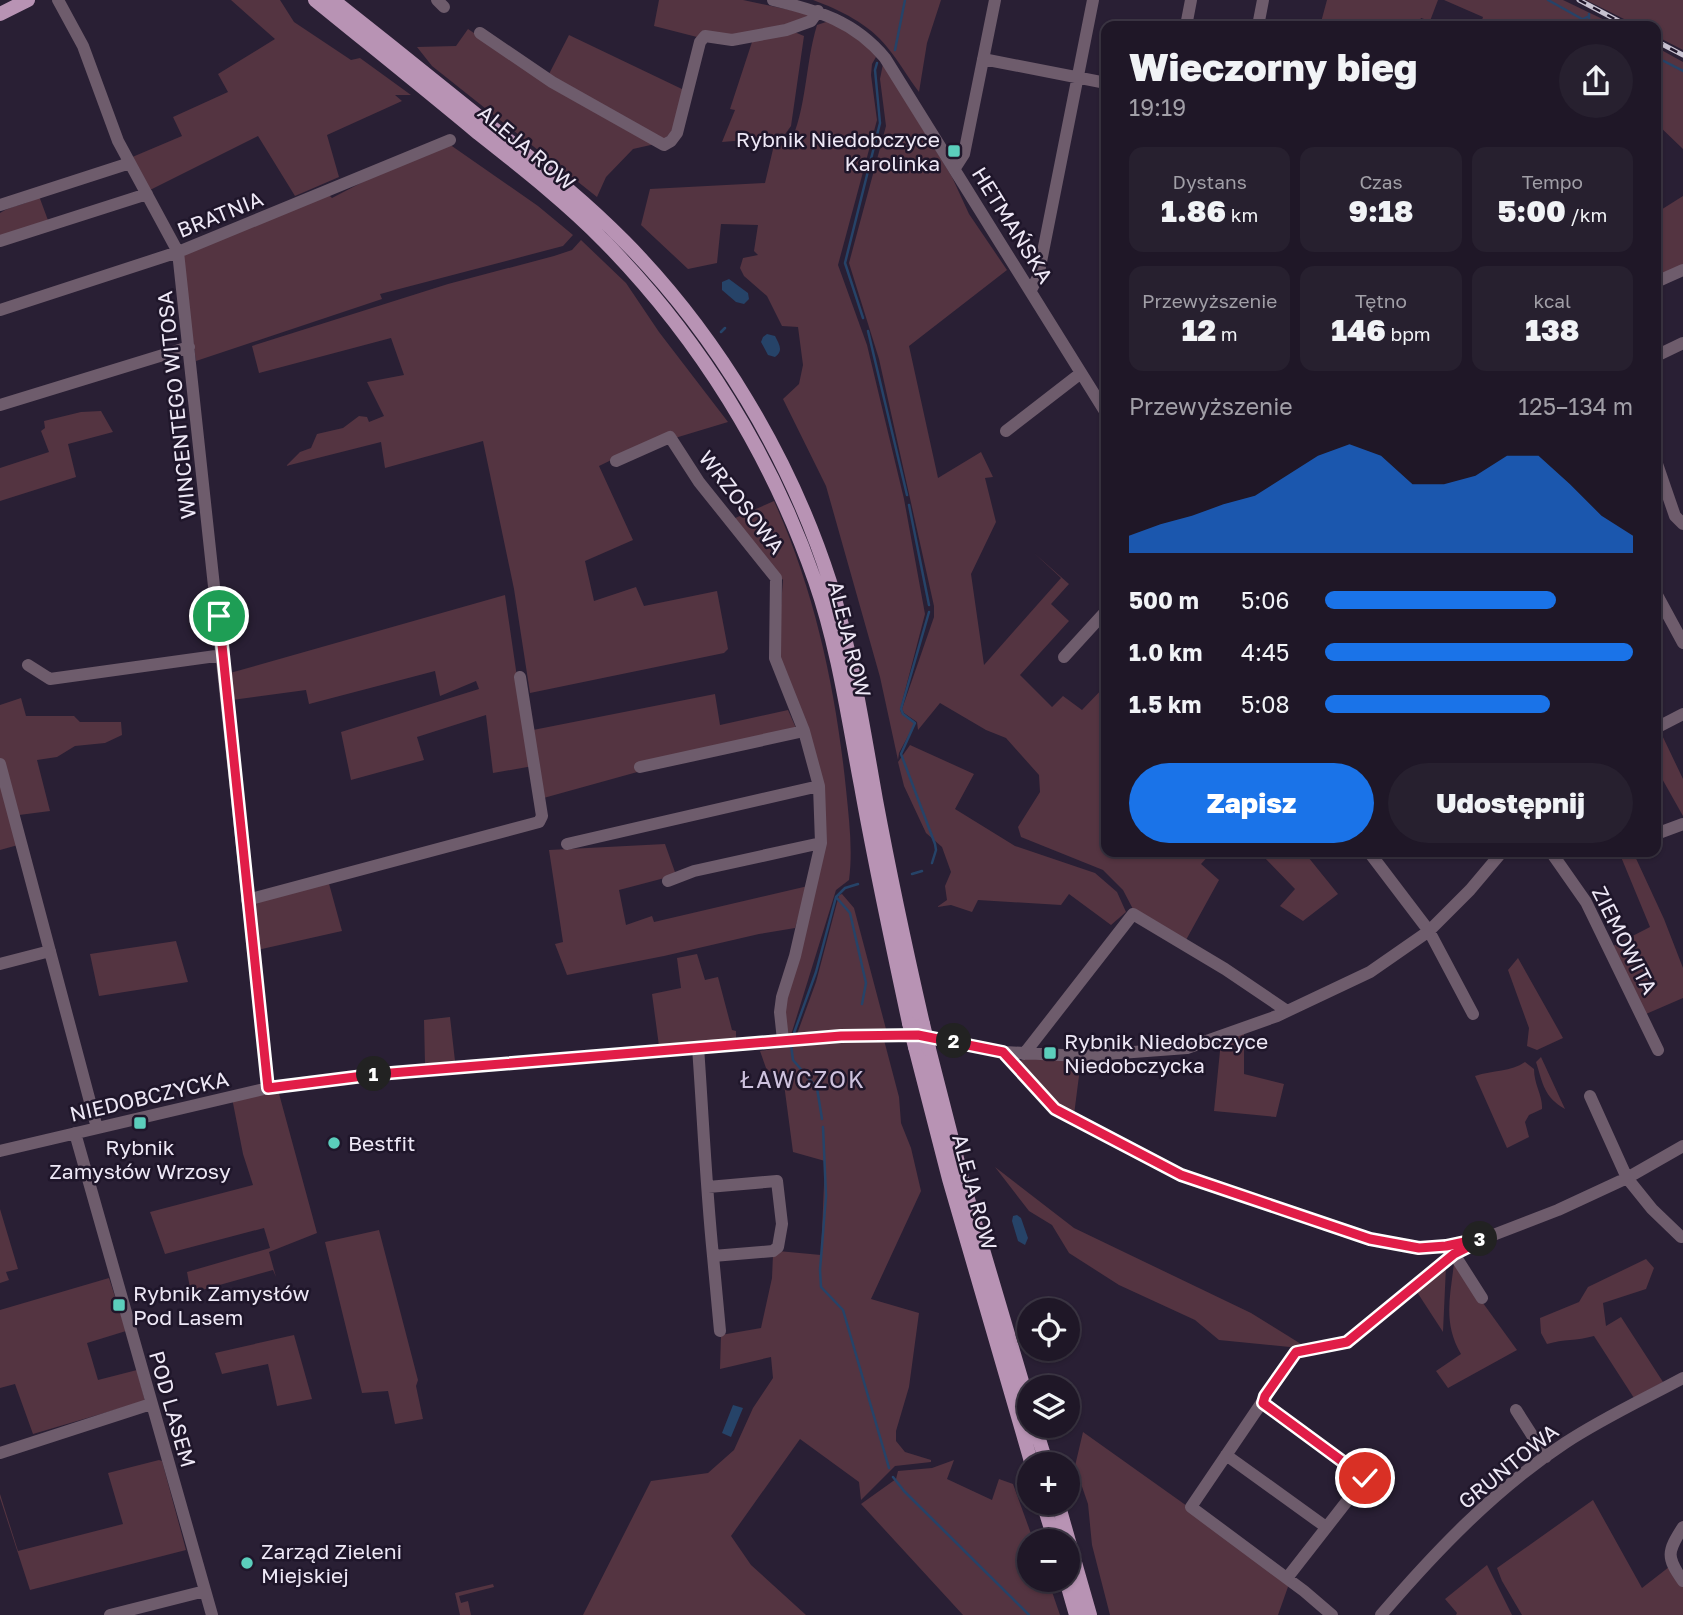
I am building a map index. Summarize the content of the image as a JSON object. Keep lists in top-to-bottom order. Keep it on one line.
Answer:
{"streets":{"main road":["ALEJA ROW"],"street":["BRATNIA","HETMAŃSKA","WINCENTEGO WITOSA","WRZOSOWA","ZIEMOWITA","NIEDOBCZYCKA","POD LASEM","GRUNTOWA"]},"crossings":[["BRATNIA","WINCENTEGO WITOSA"],["WINCENTEGO WITOSA","NIEDOBCZYCKA"],["WRZOSOWA","NIEDOBCZYCKA"],["NIEDOBCZYCKA","POD LASEM"]],"districts":["ŁAWCZOK"],"places":{"transit":["Rybnik Niedobczyce Karolinka","Rybnik Niedobczyce Niedobczycka","Rybnik Zamysłów Wrzosy","Rybnik Zamysłów Pod Lasem"],"other":["Bestfit","Zarząd Zieleni Miejskiej"]},"page":{"heading":["Wieczorny bieg","19:19"],"stats":[["Dystans","1.86 km"],["Czas","9:18"],["Tempo","5:00 /km"],["Przewyższenie","12 m"],["Tętno","146 bpm"],["kcal","138"]],"chart":["Przewyższenie","125–134 m"],"list":[{"name":"500 m","note":"5:06"},{"name":"1.0 km","note":"4:45"},{"name":"1.5 km","note":"5:08"}],"buttons":["Zapisz","Udostępnij"],"pins":["2","1","3"],"map_buttons":["+","−"]}}
